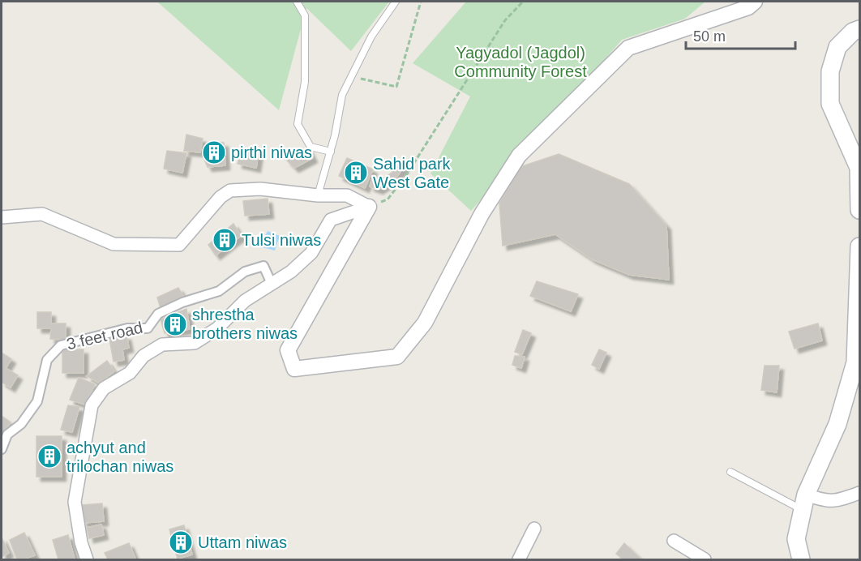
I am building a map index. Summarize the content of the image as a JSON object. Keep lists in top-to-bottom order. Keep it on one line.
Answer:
{"streets":{"street":["3 feet road"]},"parks":["Yagyadol (Jagdol) Community Forest"],"places":{"building":["pirthi niwas","Sahid park West Gate","Tulsi niwas","shrestha brothers niwas","achyut and trilochan niwas","Uttam niwas"]},"scale_bar":"50 m"}
